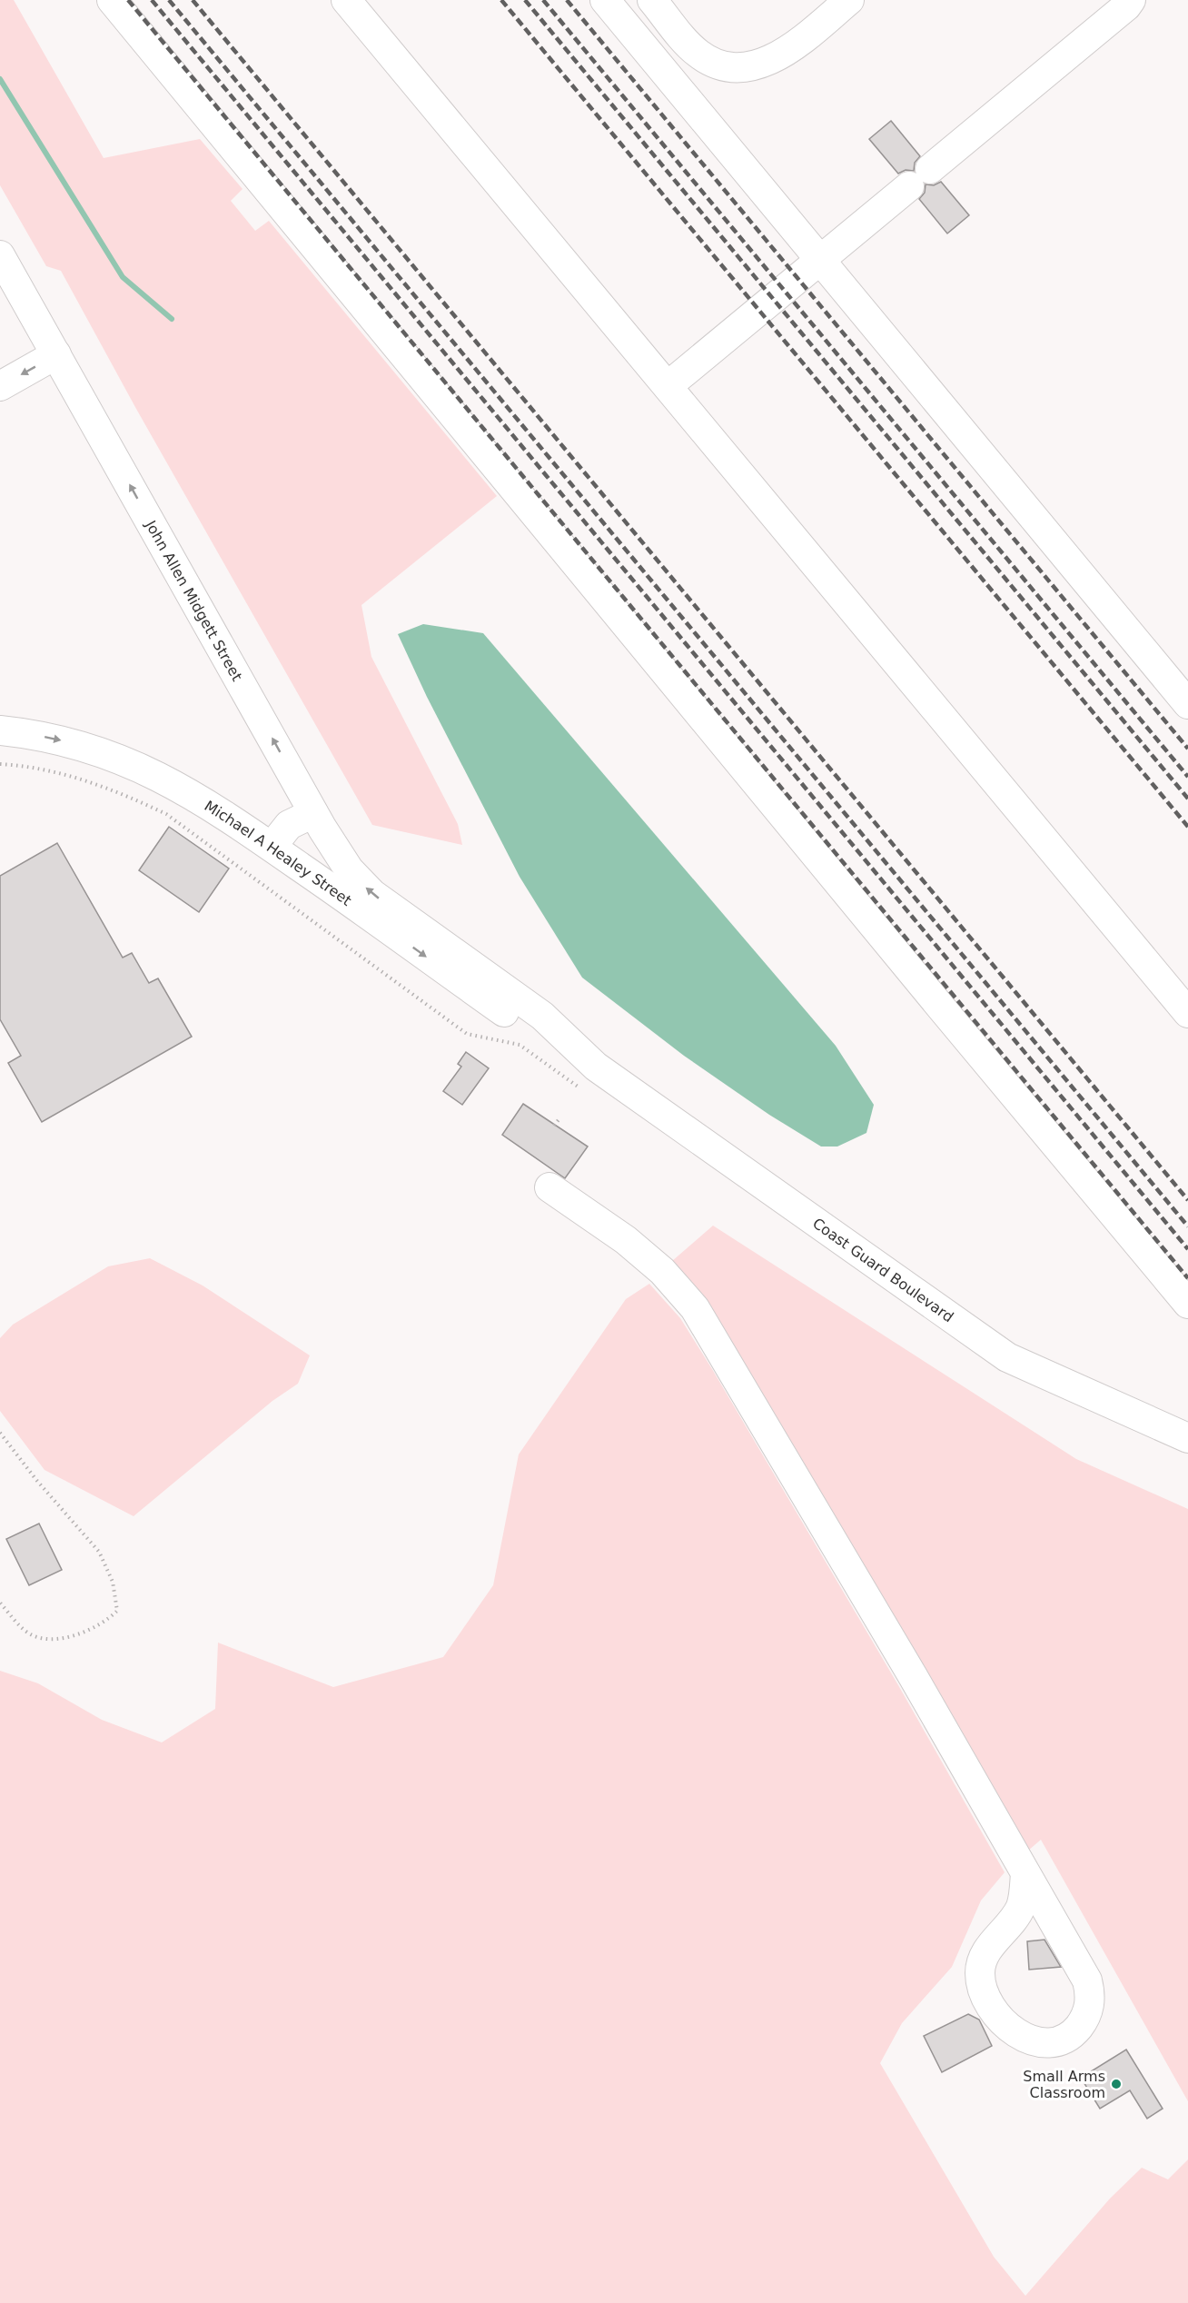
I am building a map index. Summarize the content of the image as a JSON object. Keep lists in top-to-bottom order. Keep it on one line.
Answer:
{"streets":{"street":["John Allen Midgett Street","Michael A Healey Street","Coast Guard Boulevard"]},"crossings":[["John Allen Midgett Street","Michael A Healey Street"],["John Allen Midgett Street","Coast Guard Boulevard"],["Michael A Healey Street","Coast Guard Boulevard"]],"one_way":["John Allen Midgett Street","Michael A Healey Street"],"places":["Small Arms Classroom"]}
